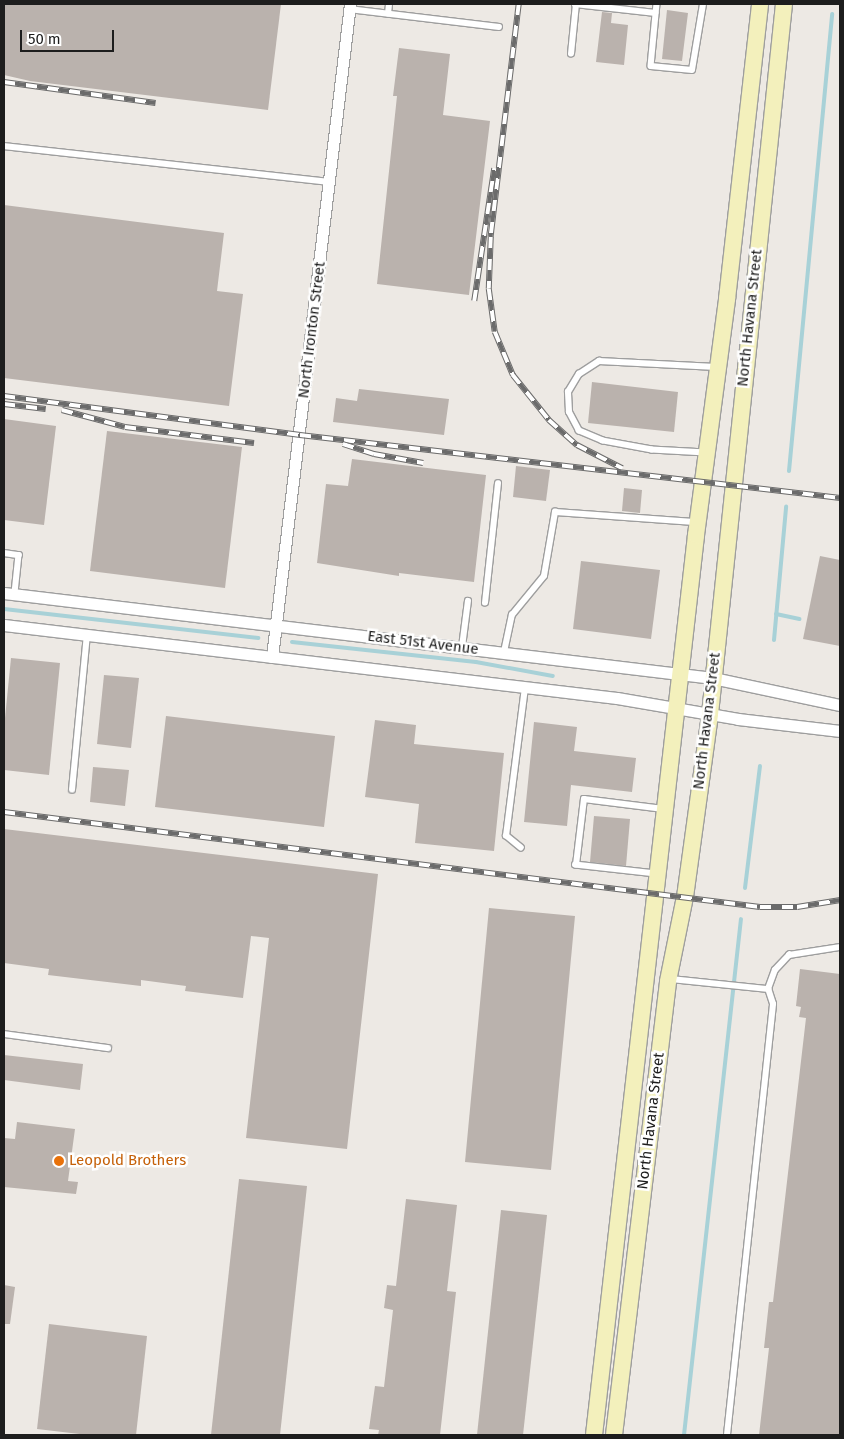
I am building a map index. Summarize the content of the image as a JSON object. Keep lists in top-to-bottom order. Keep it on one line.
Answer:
{"streets":{"main road":["North Havana Street"],"street":["North Ironton Street","East 51st Avenue"]},"crossings":[["North Havana Street","East 51st Avenue"],["North Ironton Street","East 51st Avenue"]],"places":["Leopold Brothers"],"scale_bar":"50 m"}
